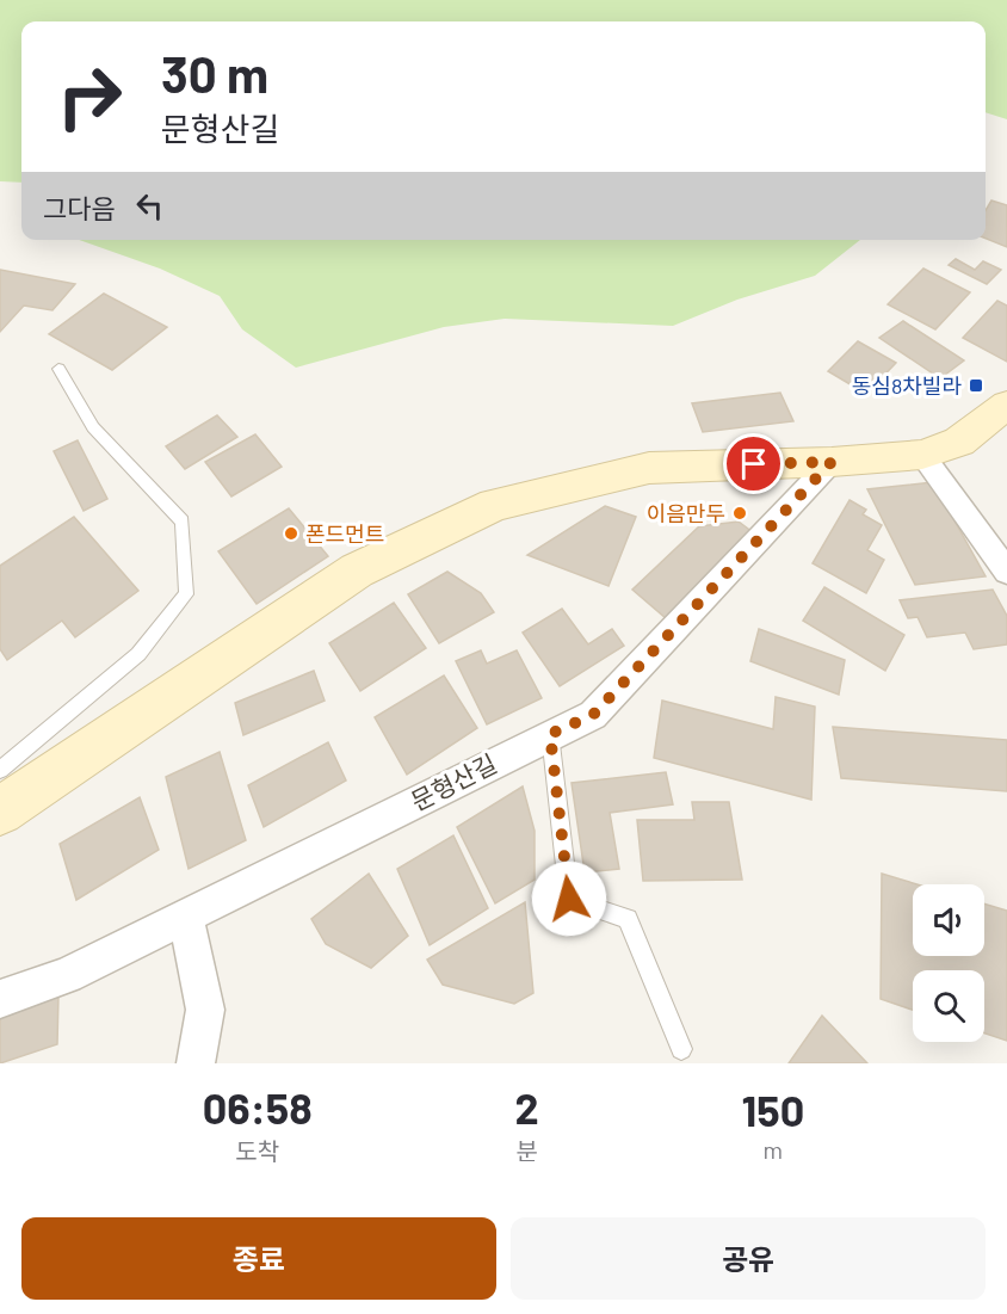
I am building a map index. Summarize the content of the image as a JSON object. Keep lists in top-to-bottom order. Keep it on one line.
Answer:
{"streets":{"street":["문형산길"]},"places":{"transit":["동심8차빌라"],"other":["이음만두","폰드먼트"]},"page":{"turn":["30 m","문형산길"],"then":"그다음","eta":["06:58","도착","2","분","150","m"],"buttons":["종료","공유"]}}
